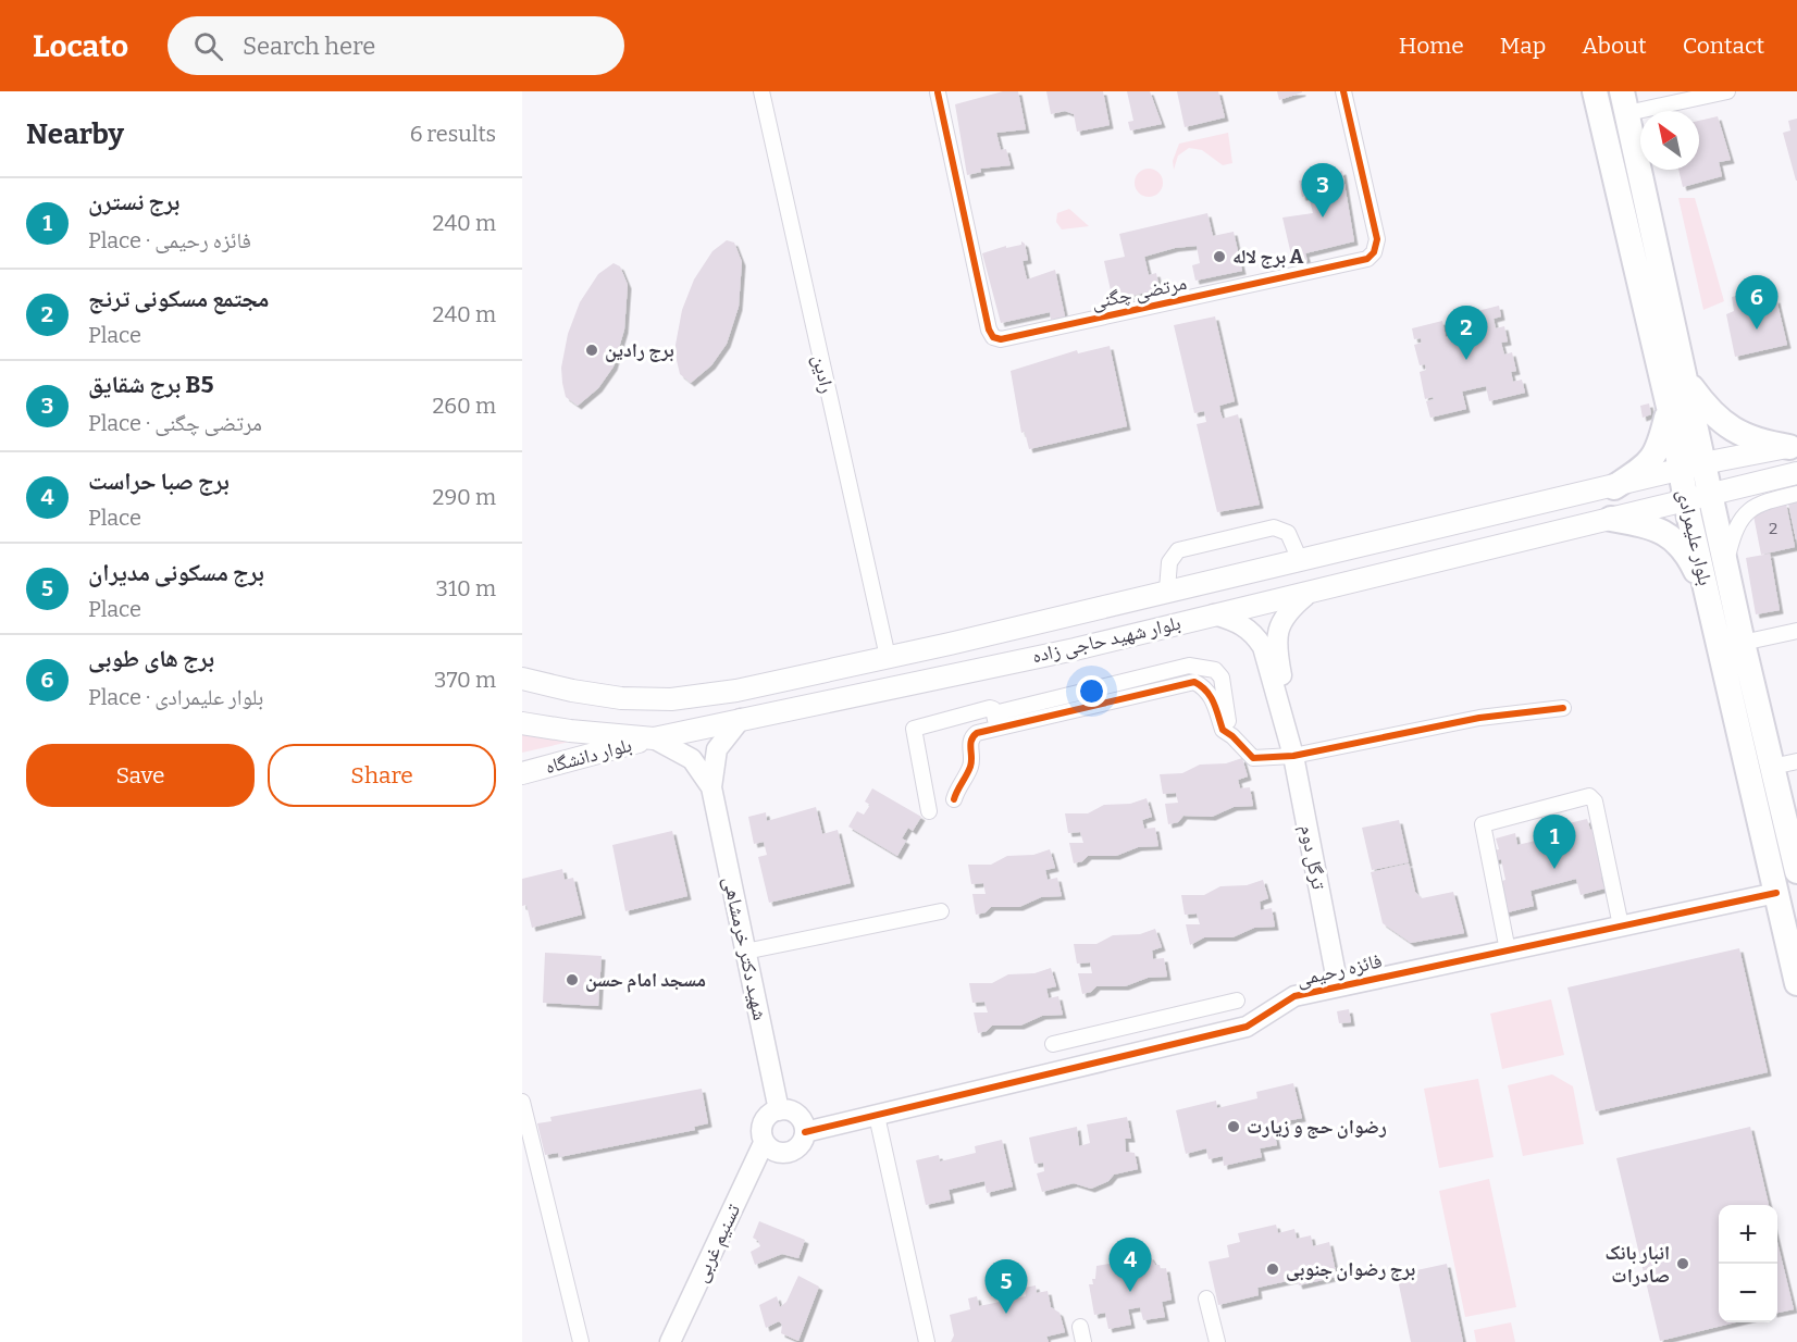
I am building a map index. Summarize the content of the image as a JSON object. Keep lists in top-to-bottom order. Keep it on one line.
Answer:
{"streets":{"main road":["بلوار علیمرادی","بلوار شهید حاجی زاده","بلوار دانشگاه"],"street":["مرتضی چگنی","رادین","ترگل دوم","شهید دکتر خرمشاهی","فائزه رحیمی","تسنیم غربی"]},"crossings":[["رادین","بلوار شهید حاجی زاده"],["بلوار علیمرادی","بلوار شهید حاجی زاده"],["بلوار علیمرادی","فائزه رحیمی"],["بلوار شهید حاجی زاده","بلوار دانشگاه"],["بلوار شهید حاجی زاده","ترگل دوم"],["بلوار شهید حاجی زاده","شهید دکتر خرمشاهی"],["بلوار دانشگاه","شهید دکتر خرمشاهی"],["ترگل دوم","فائزه رحیمی"],["شهید دکتر خرمشاهی","فائزه رحیمی"],["شهید دکتر خرمشاهی","تسنیم غربی"],["فائزه رحیمی","تسنیم غربی"]],"places":["برج لاله A","برج رادین","مسجد امام حسن","رضوان حج و زیارت","انبار بانک صادرات","برج رضوان جنوبی"],"house_numbers":["2"],"north":"top left","page":{"header":"Locato","search":"Search here","nav":["Home","Map","About","Contact"],"heading":["Nearby","6 results"],"pins":["3","6","2","1","4","5"],"list":[{"mark":"1","name":"برج نسترن","note":"Place · فائزه رحیمی","value":"240 m"},{"mark":"2","name":"مجتمع مسکونی ترنج","note":"Place","value":"240 m"},{"mark":"3","name":"برج شقایق B5","note":"Place · مرتضی چگنی","value":"260 m"},{"mark":"4","name":"برج صبا حراست","note":"Place","value":"290 m"},{"mark":"5","name":"برج مسکونی مدیران","note":"Place","value":"310 m"},{"mark":"6","name":"برج های طوبی","note":"Place · بلوار علیمرادی","value":"370 m"}],"buttons":["Save","Share"],"map_buttons":["+","−"]}}
